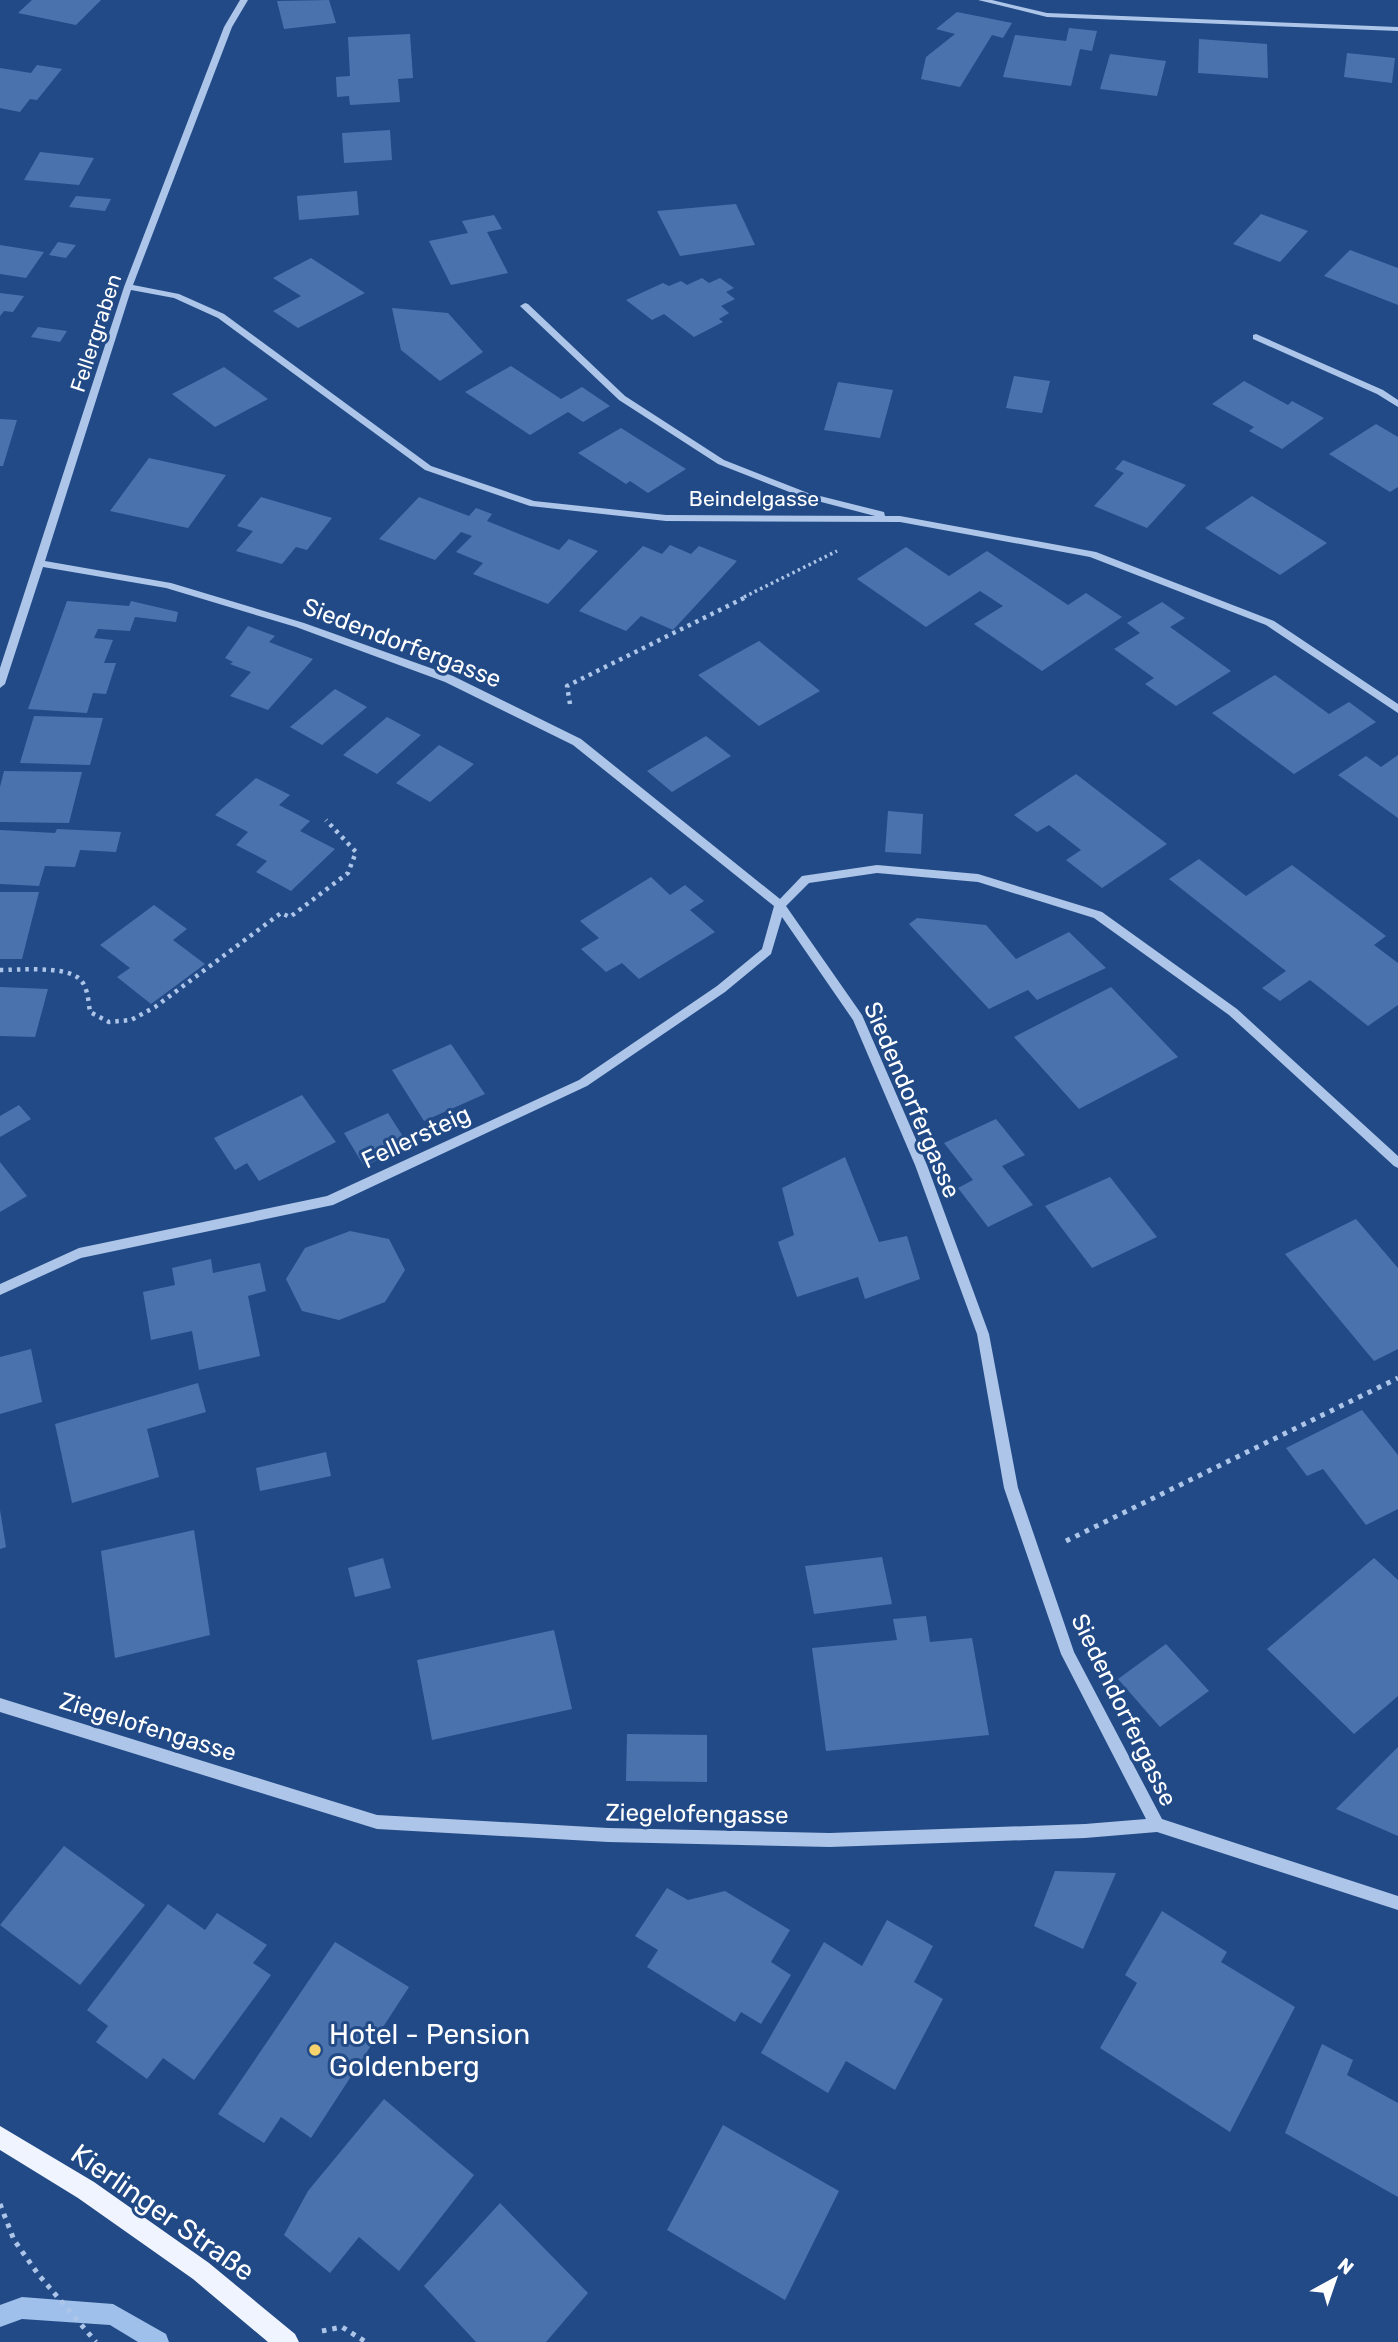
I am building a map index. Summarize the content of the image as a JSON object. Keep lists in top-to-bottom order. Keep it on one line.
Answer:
{"streets":{"main road":["Kierlinger Straße"],"street":["Fellergraben","Beindelgasse","Siedendorfergasse","Fellersteig","Ziegelofengasse"]},"crossings":[["Fellergraben","Beindelgasse"],["Fellergraben","Siedendorfergasse"],["Siedendorfergasse","Fellersteig"],["Siedendorfergasse","Ziegelofengasse"]],"places":["Hotel - Pension Goldenberg"],"north":"top right"}
